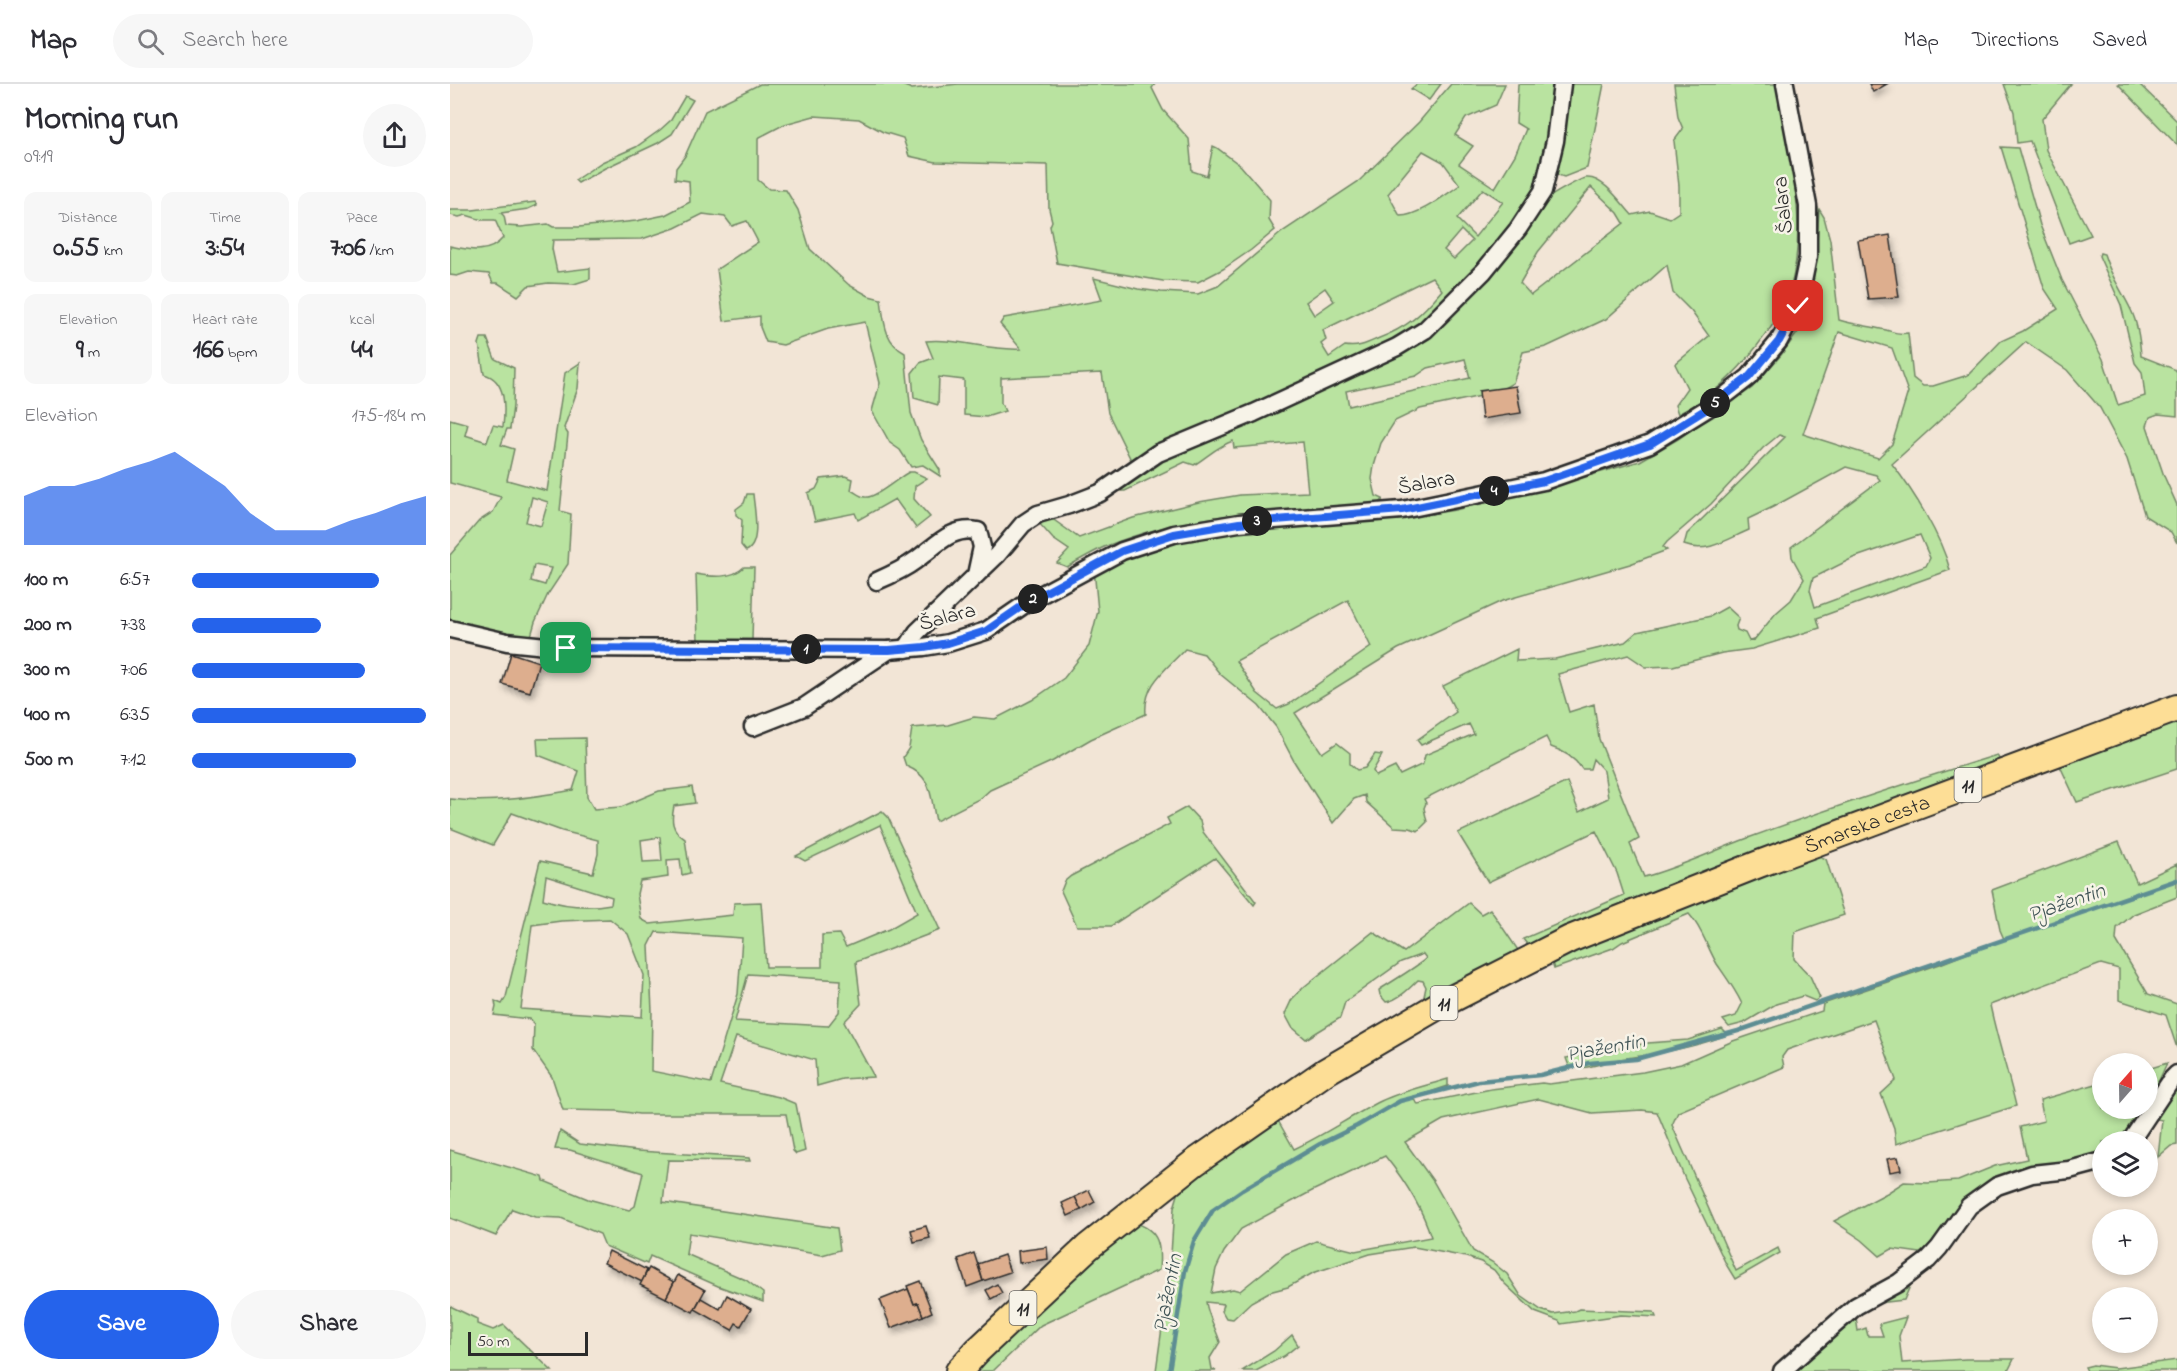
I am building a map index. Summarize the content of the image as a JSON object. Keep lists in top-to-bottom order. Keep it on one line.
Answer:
{"streets":{"main road":["11","Šmarska cesta"],"street":["Šalara"]},"water":["Pjažentin"],"scale_bar":"50 m","north":"top","page":{"header":"Map","search":"Search here","nav":["Map","Directions","Saved"],"heading":["Morning run","09:19"],"stats":[["Distance","0.55 km"],["Time","3:54"],["Pace","7:06 /km"],["Elevation","9 m"],["Heart rate","166 bpm"],["kcal","44"]],"pins":["5","4","3","2","1"],"chart":["Elevation","175–184 m"],"list":[{"name":"100 m","note":"6:57"},{"name":"200 m","note":"7:38"},{"name":"300 m","note":"7:06"},{"name":"400 m","note":"6:35"},{"name":"500 m","note":"7:12"}],"map_buttons":["+","−"],"buttons":["Save","Share"],"scale":"50 m"}}
